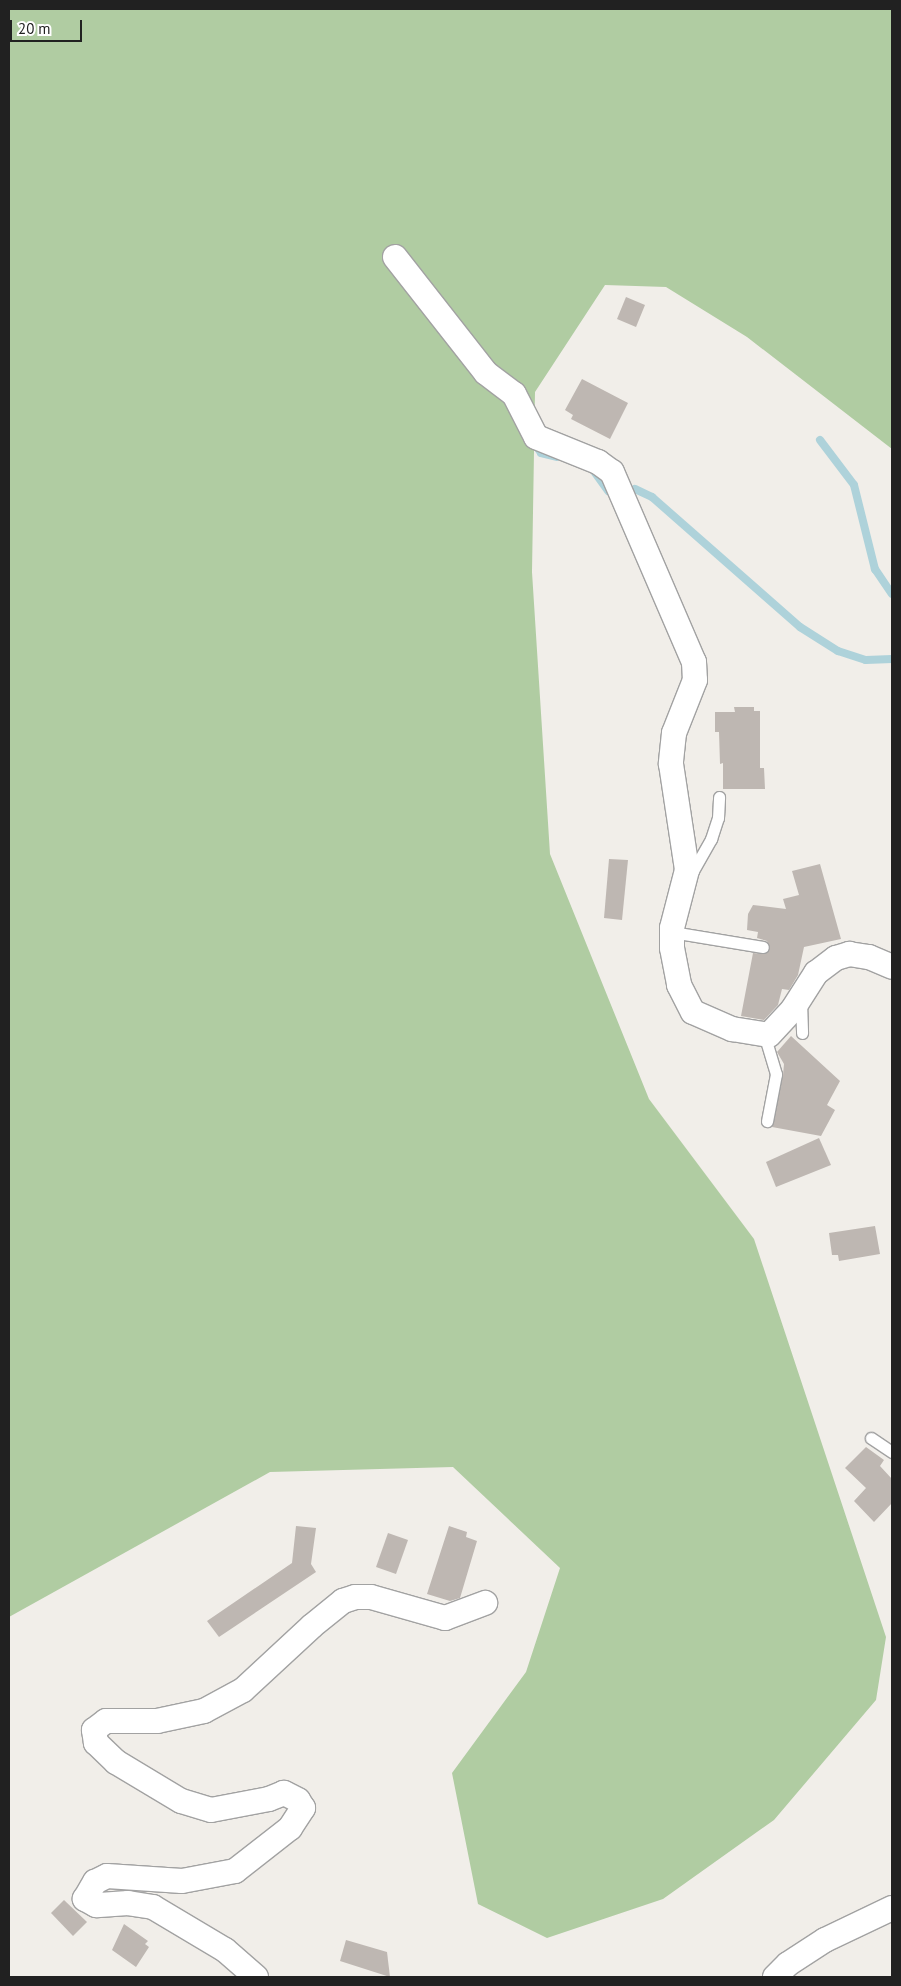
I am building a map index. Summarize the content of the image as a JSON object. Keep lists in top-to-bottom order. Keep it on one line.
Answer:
{"scale_bar":"20 m"}
